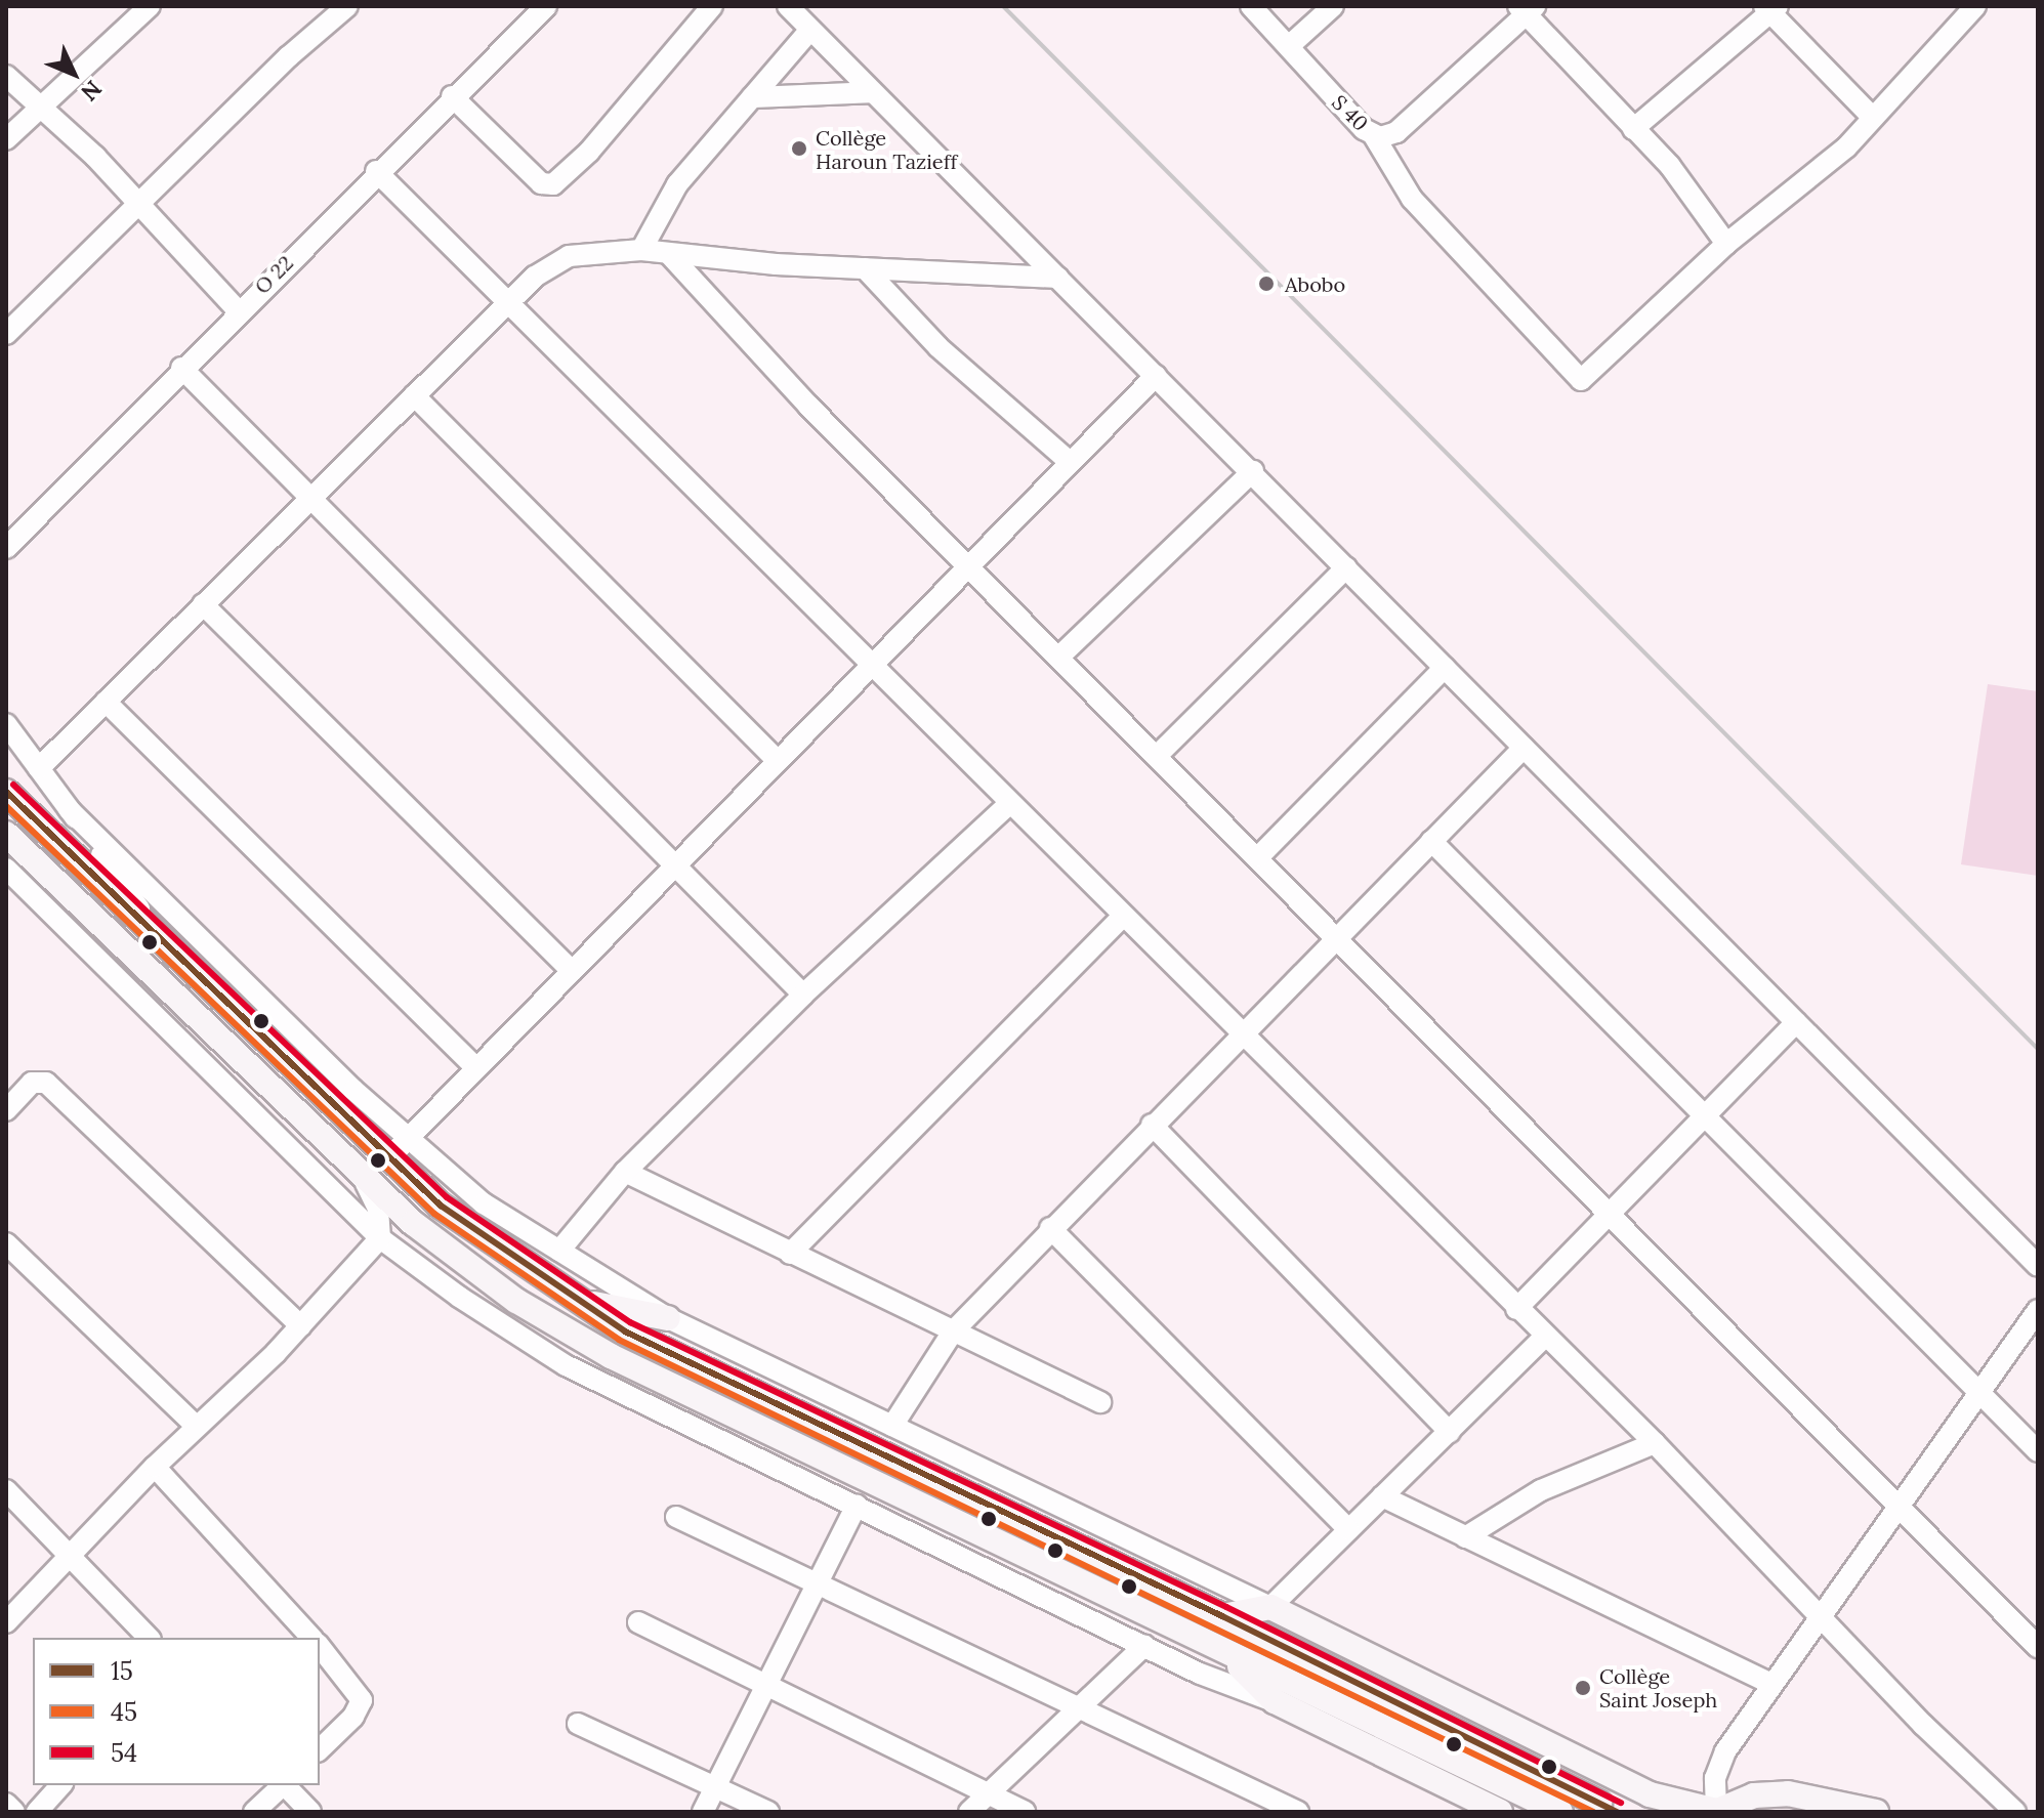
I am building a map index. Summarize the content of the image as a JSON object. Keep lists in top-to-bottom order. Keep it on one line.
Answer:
{"streets":{"street":["S 40","O 22"]},"places":["Collège Haroun Tazieff","Abobo","Collège Saint Joseph"],"lines":["transit line 54","transit line 15","transit line 45"],"legend":["15","45","54"],"north":"bottom right"}
